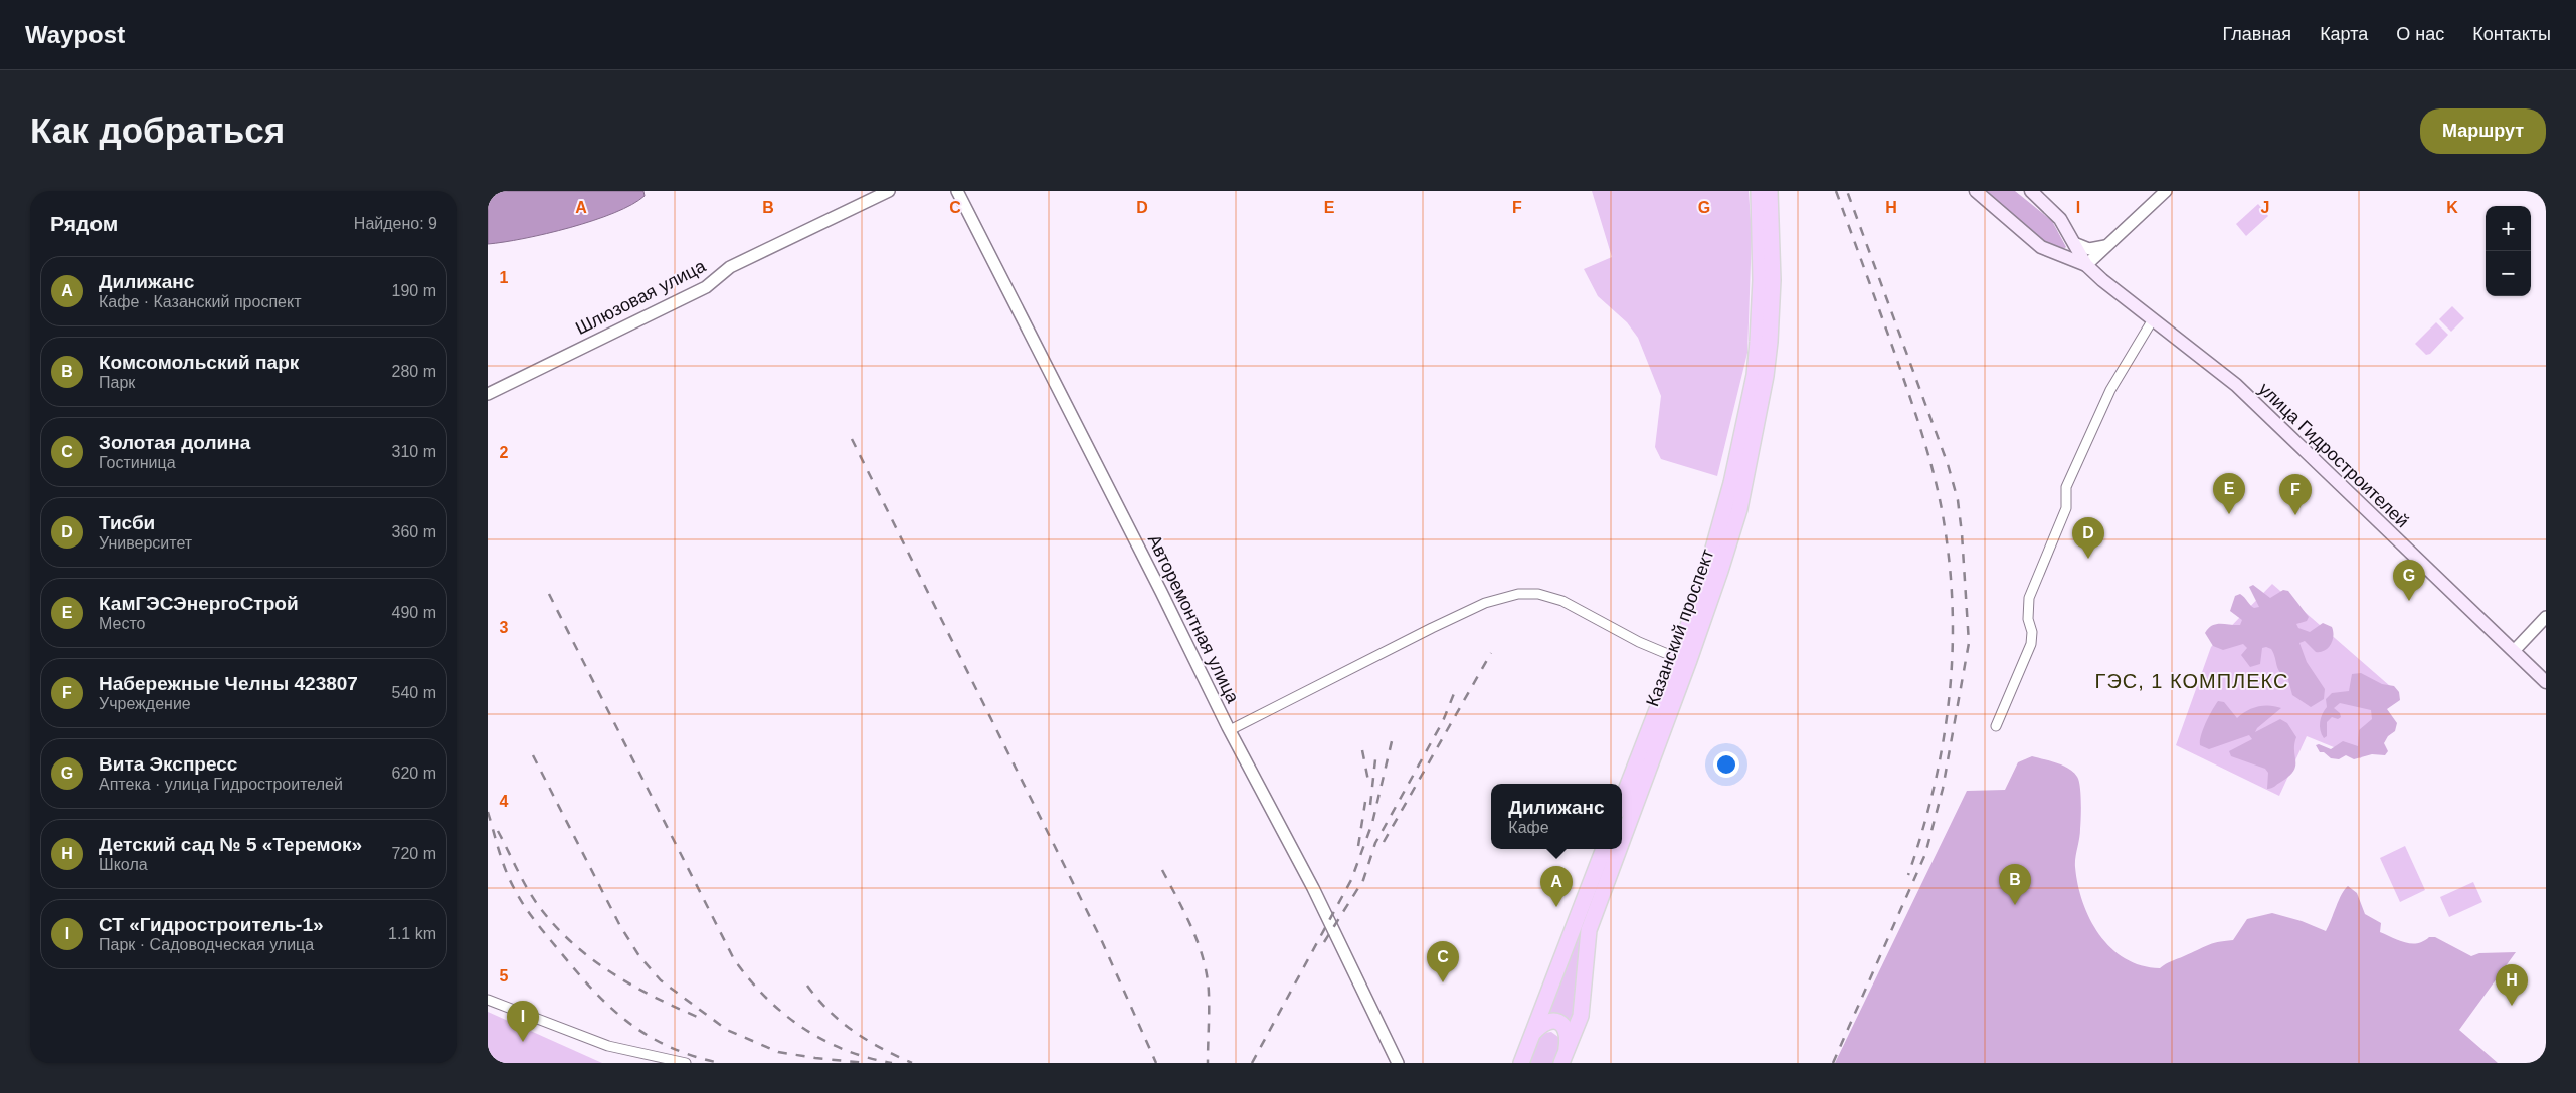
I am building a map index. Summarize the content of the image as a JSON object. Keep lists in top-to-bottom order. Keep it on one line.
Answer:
{"streets":{"main road":["улица Гидростроителей","Казанский проспект"],"street":["Шлюзовая улица","Авторемонтная улица"]},"districts":["ГЭС, 1 КОМПЛЕКС"],"page":{"header":"Waypost","nav":["Главная","Карта","О нас","Контакты"],"buttons":"Маршрут","title":"Как добраться","heading":["Рядом","Найдено: 9"],"map_buttons":["+","−"],"list":[{"mark":"A","name":"Дилижанс","note":"Кафе · Казанский проспект","value":"190 m"},{"mark":"B","name":"Комсомольский парк","note":"Парк","value":"280 m"},{"mark":"C","name":"Золотая долина","note":"Гостиница","value":"310 m"},{"mark":"D","name":"Тисби","note":"Университет","value":"360 m"},{"mark":"E","name":"КамГЭСЭнергоСтрой","note":"Место","value":"490 m"},{"mark":"F","name":"Набережные Челны 423807","note":"Учреждение","value":"540 m"},{"mark":"G","name":"Вита Экспресс","note":"Аптека · улица Гидростроителей","value":"620 m"},{"mark":"H","name":"Детский сад № 5 «Теремок»","note":"Школа","value":"720 m"},{"mark":"I","name":"СТ «Гидростроитель-1»","note":"Парк · Садоводческая улица","value":"1.1 km"}],"pins":["E","F","D","G","B","A","C","H","I"],"popup":["Дилижанс","Кафе"]},"grid":{"columns":["A","B","C","D","E","F","G","H","I","J","K"],"rows":["1","2","3","4","5"]}}
